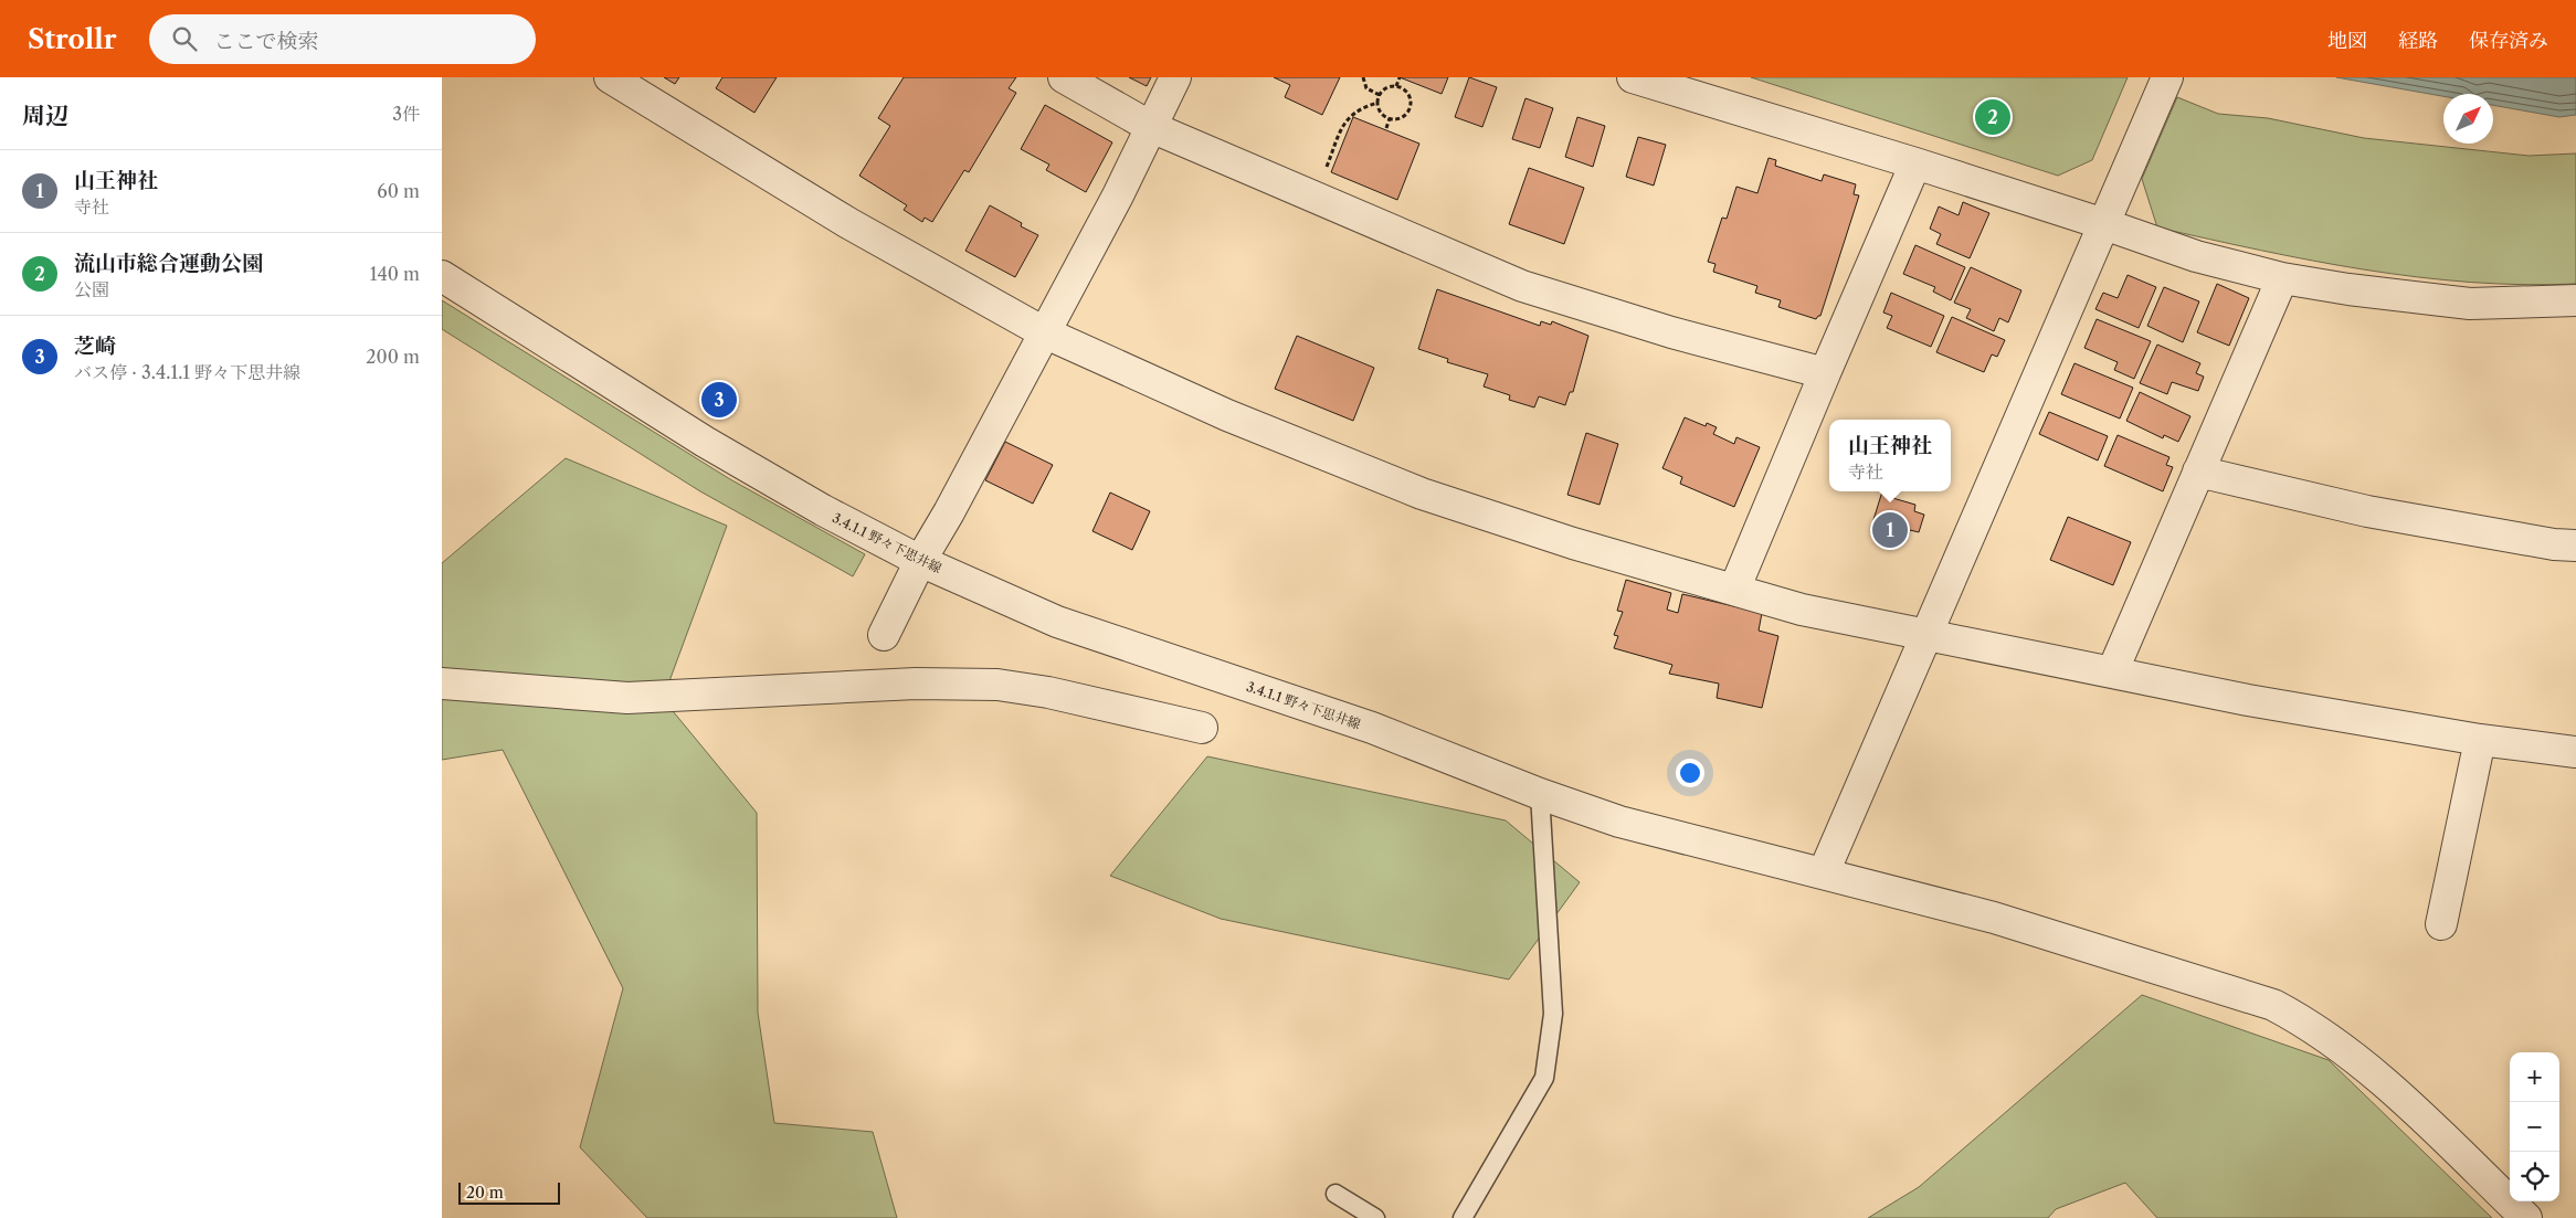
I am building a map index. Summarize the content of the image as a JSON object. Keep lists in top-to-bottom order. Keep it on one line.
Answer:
{"streets":{"street":["3.4.1.1 野々下思井線"]},"scale_bar":"20 m","north":"top right","page":{"header":"Strollr","search":"ここで検索","nav":["地図","経路","保存済み"],"heading":["周辺","3件"],"pins":["2","3","1"],"list":[{"mark":"1","name":"山王神社","note":"寺社","value":"60 m"},{"mark":"2","name":"流山市総合運動公園","note":"公園","value":"140 m"},{"mark":"3","name":"芝崎","note":"バス停 · 3.4.1.1 野々下思井線","value":"200 m"}],"popup":["山王神社","寺社"],"map_buttons":["+","−"],"scale":"20 m"}}
